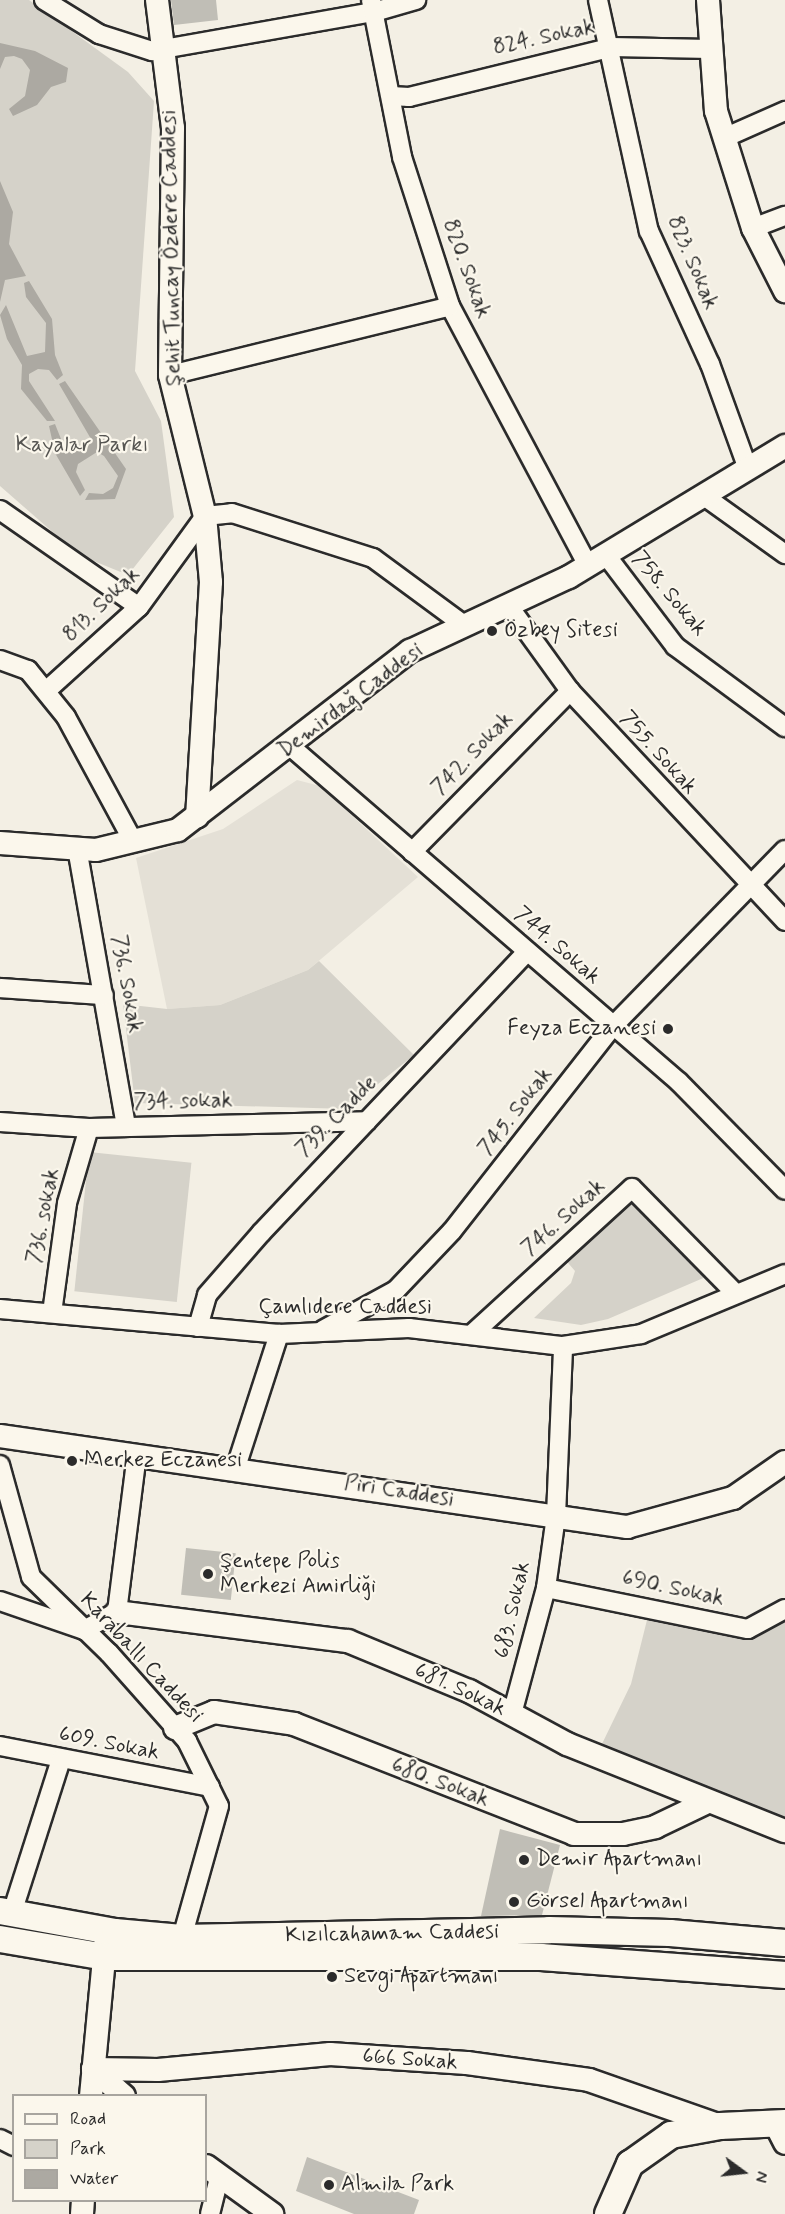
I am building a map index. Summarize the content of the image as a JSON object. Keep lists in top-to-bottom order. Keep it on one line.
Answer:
{"streets":{"main road":["Kızılcahamam Caddesi"],"street":["824. Sokak","Şehit Tuncay Özdere Caddesi","823. Sokak","820. Sokak","758. Sokak","813. Sokak","Demirdağ Caddesi","755. Sokak","742. Sokak","744. Sokak","736. Sokak","734. sokak","745. Sokak","739. Cadde","736. sokak","746. Sokak","Çamlıdere Caddesi","Piri Caddesi","690. Sokak","683. Sokak","Karaballı Caddesi","681. Sokak","609. Sokak","680. Sokak","666 Sokak"]},"crossings":[["824. Sokak","823. Sokak"],["824. Sokak","820. Sokak"],["Şehit Tuncay Özdere Caddesi","813. Sokak"],["Şehit Tuncay Özdere Caddesi","Demirdağ Caddesi"],["823. Sokak","Demirdağ Caddesi"],["820. Sokak","758. Sokak"],["820. Sokak","Demirdağ Caddesi"],["758. Sokak","Demirdağ Caddesi"],["Demirdağ Caddesi","755. Sokak"],["Demirdağ Caddesi","744. Sokak"],["Demirdağ Caddesi","736. Sokak"],["755. Sokak","742. Sokak"],["755. Sokak","745. Sokak"],["742. Sokak","744. Sokak"],["744. Sokak","745. Sokak"],["744. Sokak","739. Cadde"],["736. Sokak","734. sokak"],["734. sokak","739. Cadde"],["734. sokak","736. sokak"],["745. Sokak","Çamlıdere Caddesi"],["739. Cadde","Çamlıdere Caddesi"],["736. sokak","Çamlıdere Caddesi"],["746. Sokak","Çamlıdere Caddesi"],["Çamlıdere Caddesi","683. Sokak"],["Piri Caddesi","683. Sokak"],["690. Sokak","683. Sokak"],["683. Sokak","681. Sokak"],["Karaballı Caddesi","609. Sokak"],["Karaballı Caddesi","680. Sokak"],["Karaballı Caddesi","Kızılcahamam Caddesi"],["681. Sokak","680. Sokak"]],"parks":["Kayalar Parkı"],"places":["Özbey Sitesi","Feyza Eczanesi","Merkez Eczanesi","Şentepe Polis Merkezi Amirliği","Demir Apartmanı","Görsel Apartmanı","Sevgi Apartmanı","Almila Park"],"legend":["Road","Park","Water"],"north":"right"}
